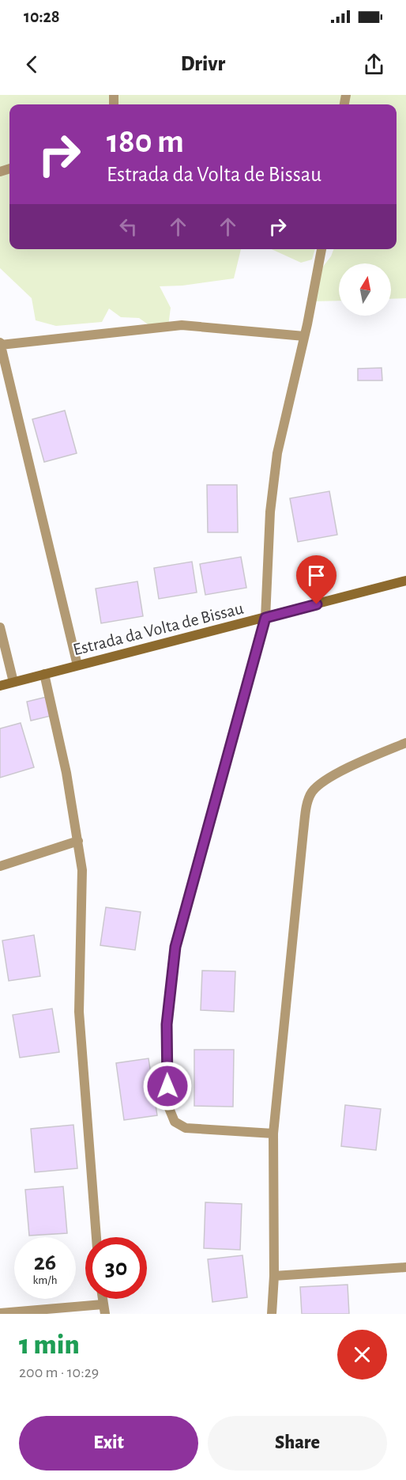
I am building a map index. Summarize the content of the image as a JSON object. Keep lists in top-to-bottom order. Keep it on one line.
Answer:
{"streets":{"main road":["Estrada da Volta de Bissau"]},"north":"top","page":{"status":"10:28","header":"Drivr","turn":["180 m","Estrada da Volta de Bissau"],"speed":"26 km/h","limit":"30","heading":["1 min","200 m · 10:29"],"buttons":["Exit","Share"]}}
